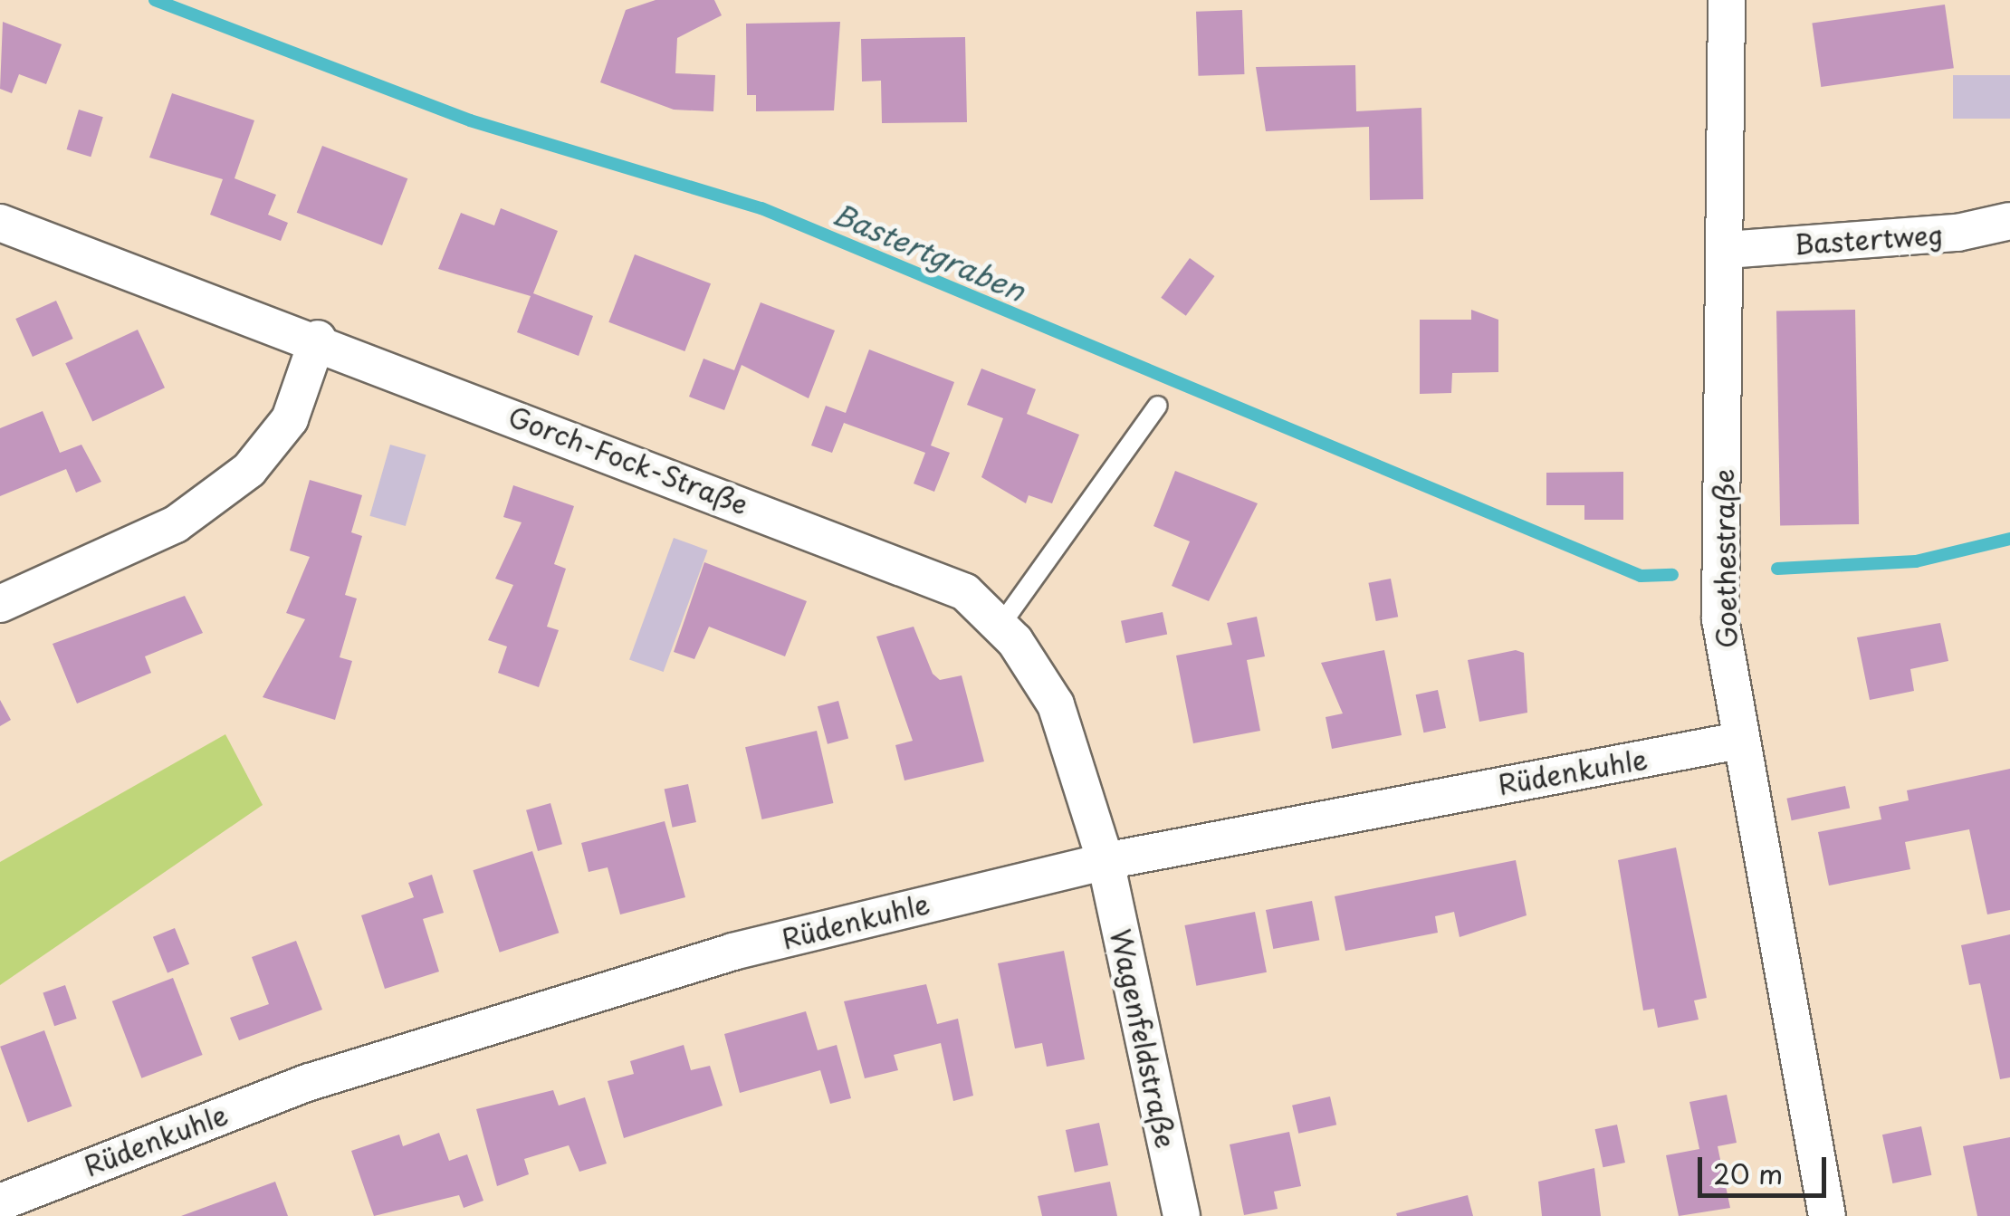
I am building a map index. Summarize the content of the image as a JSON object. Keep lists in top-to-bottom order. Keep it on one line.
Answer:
{"streets":{"street":["Bastertweg","Gorch-Fock-Straße","Goethestraße","Rüdenkuhle","Wagenfeldstraße"]},"crossings":[["Bastertweg","Goethestraße"],["Gorch-Fock-Straße","Rüdenkuhle"],["Gorch-Fock-Straße","Wagenfeldstraße"],["Goethestraße","Rüdenkuhle"],["Rüdenkuhle","Wagenfeldstraße"]],"water":["Bastertgraben"],"scale_bar":"20 m"}
